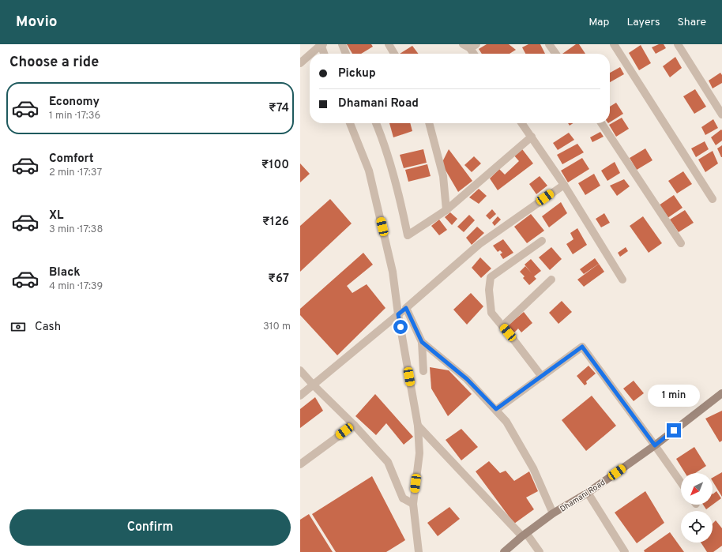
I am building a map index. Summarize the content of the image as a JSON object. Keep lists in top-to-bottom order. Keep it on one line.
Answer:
{"streets":{"main road":["Dhamani Road"]},"north":"bottom left","page":{"header":"Movio","nav":["Map","Layers","Share"],"heading":"Choose a ride","banner":["Pickup","Dhamani Road"],"list":[{"name":"Economy","note":"1 min · 17:36","value":"₹74"},{"name":"Comfort","note":"2 min · 17:37","value":"₹100"},{"name":"XL","note":"3 min · 17:38","value":"₹126"},{"name":"Black","note":"4 min · 17:39","value":"₹67"}],"pay":["Cash","310 m"],"bubble":"1 min","buttons":"Confirm"}}
